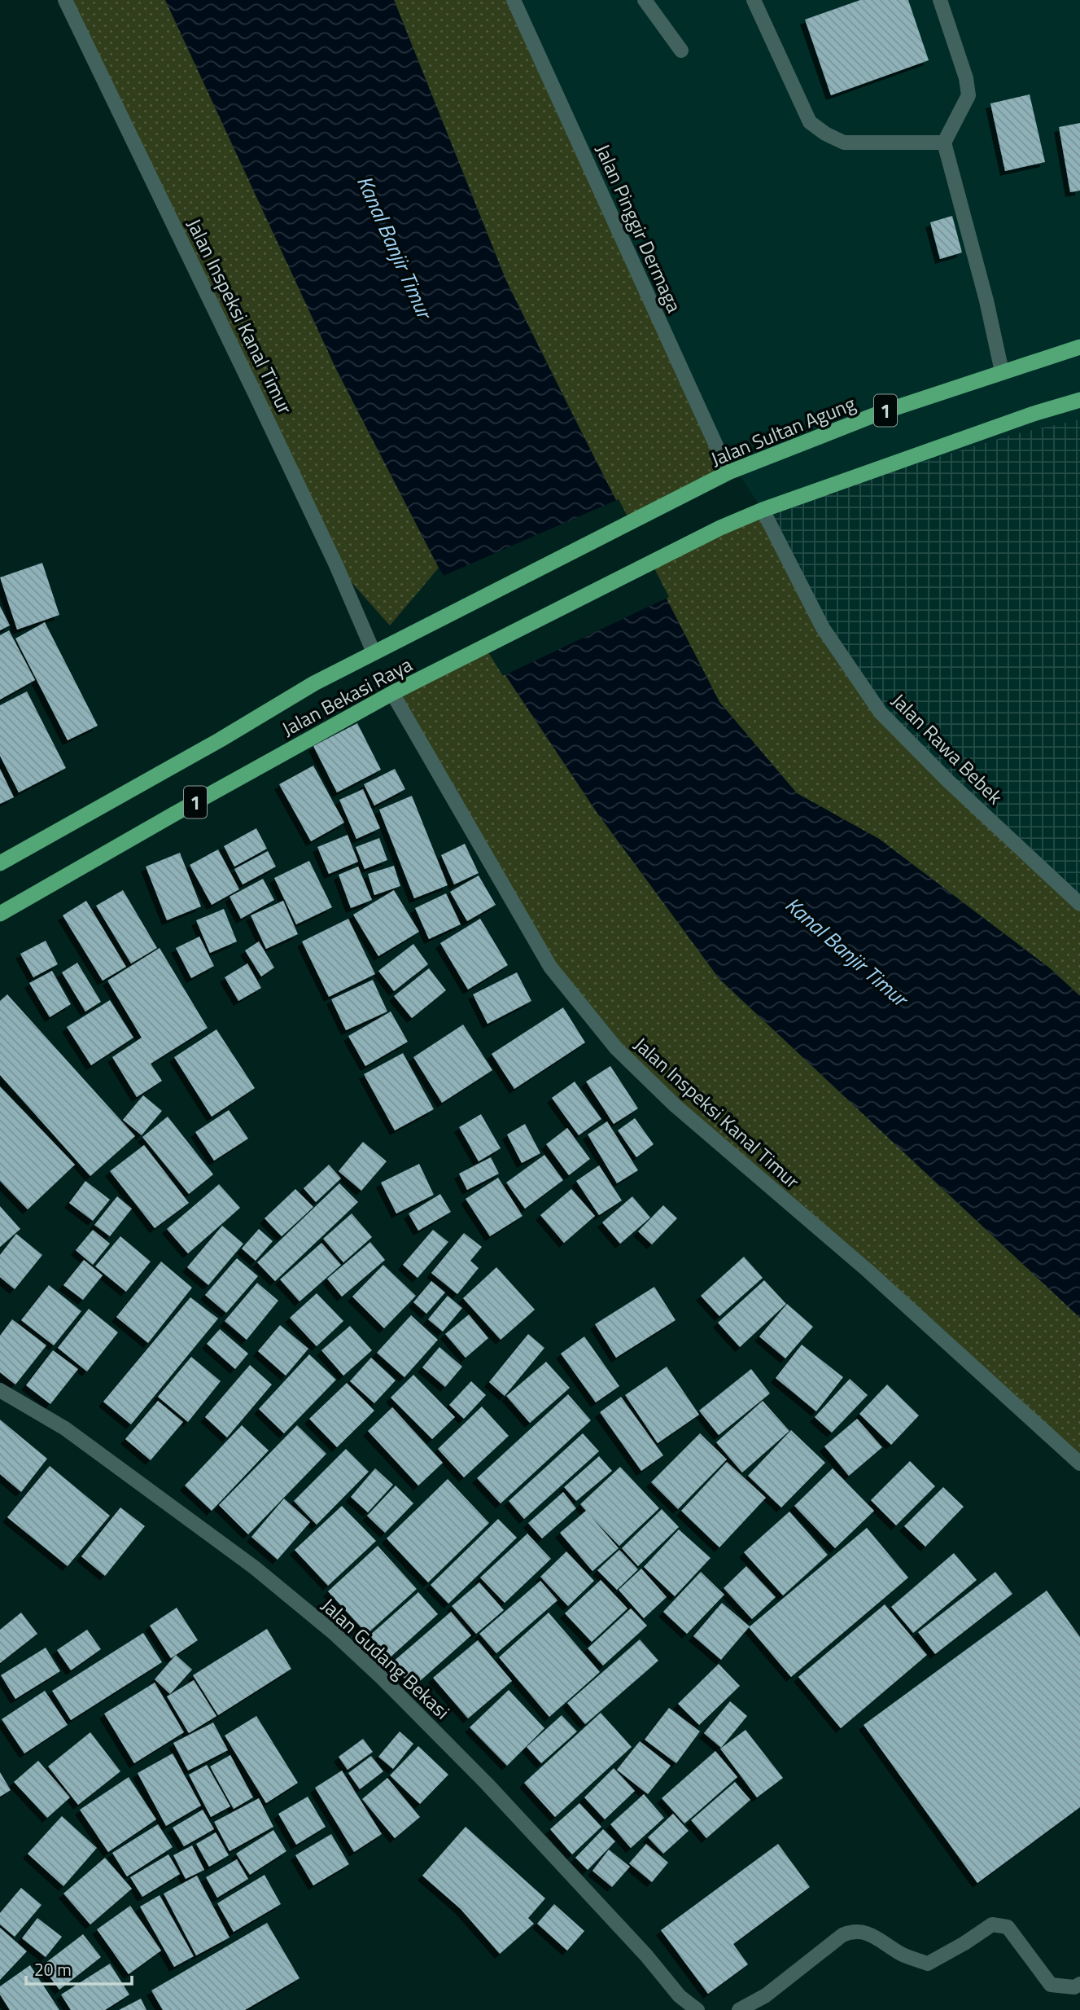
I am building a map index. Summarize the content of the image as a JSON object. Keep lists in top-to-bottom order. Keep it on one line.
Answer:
{"streets":{"highway":["1","Jalan Sultan Agung","Jalan Bekasi Raya"],"street":["Jalan Pinggir Dermaga","Jalan Inspeksi Kanal Timur","Jalan Rawa Bebek","Jalan Gudang Bekasi"]},"crossings":[["Jalan Pinggir Dermaga","Jalan Sultan Agung"],["Jalan Inspeksi Kanal Timur","Jalan Bekasi Raya"],["1","Jalan Bekasi Raya"],["1","Jalan Rawa Bebek"],["Jalan Sultan Agung","Jalan Bekasi Raya"],["Jalan Bekasi Raya","Jalan Rawa Bebek"]],"water":["Kanal Banjir Timur"],"scale_bar":"20 m"}
